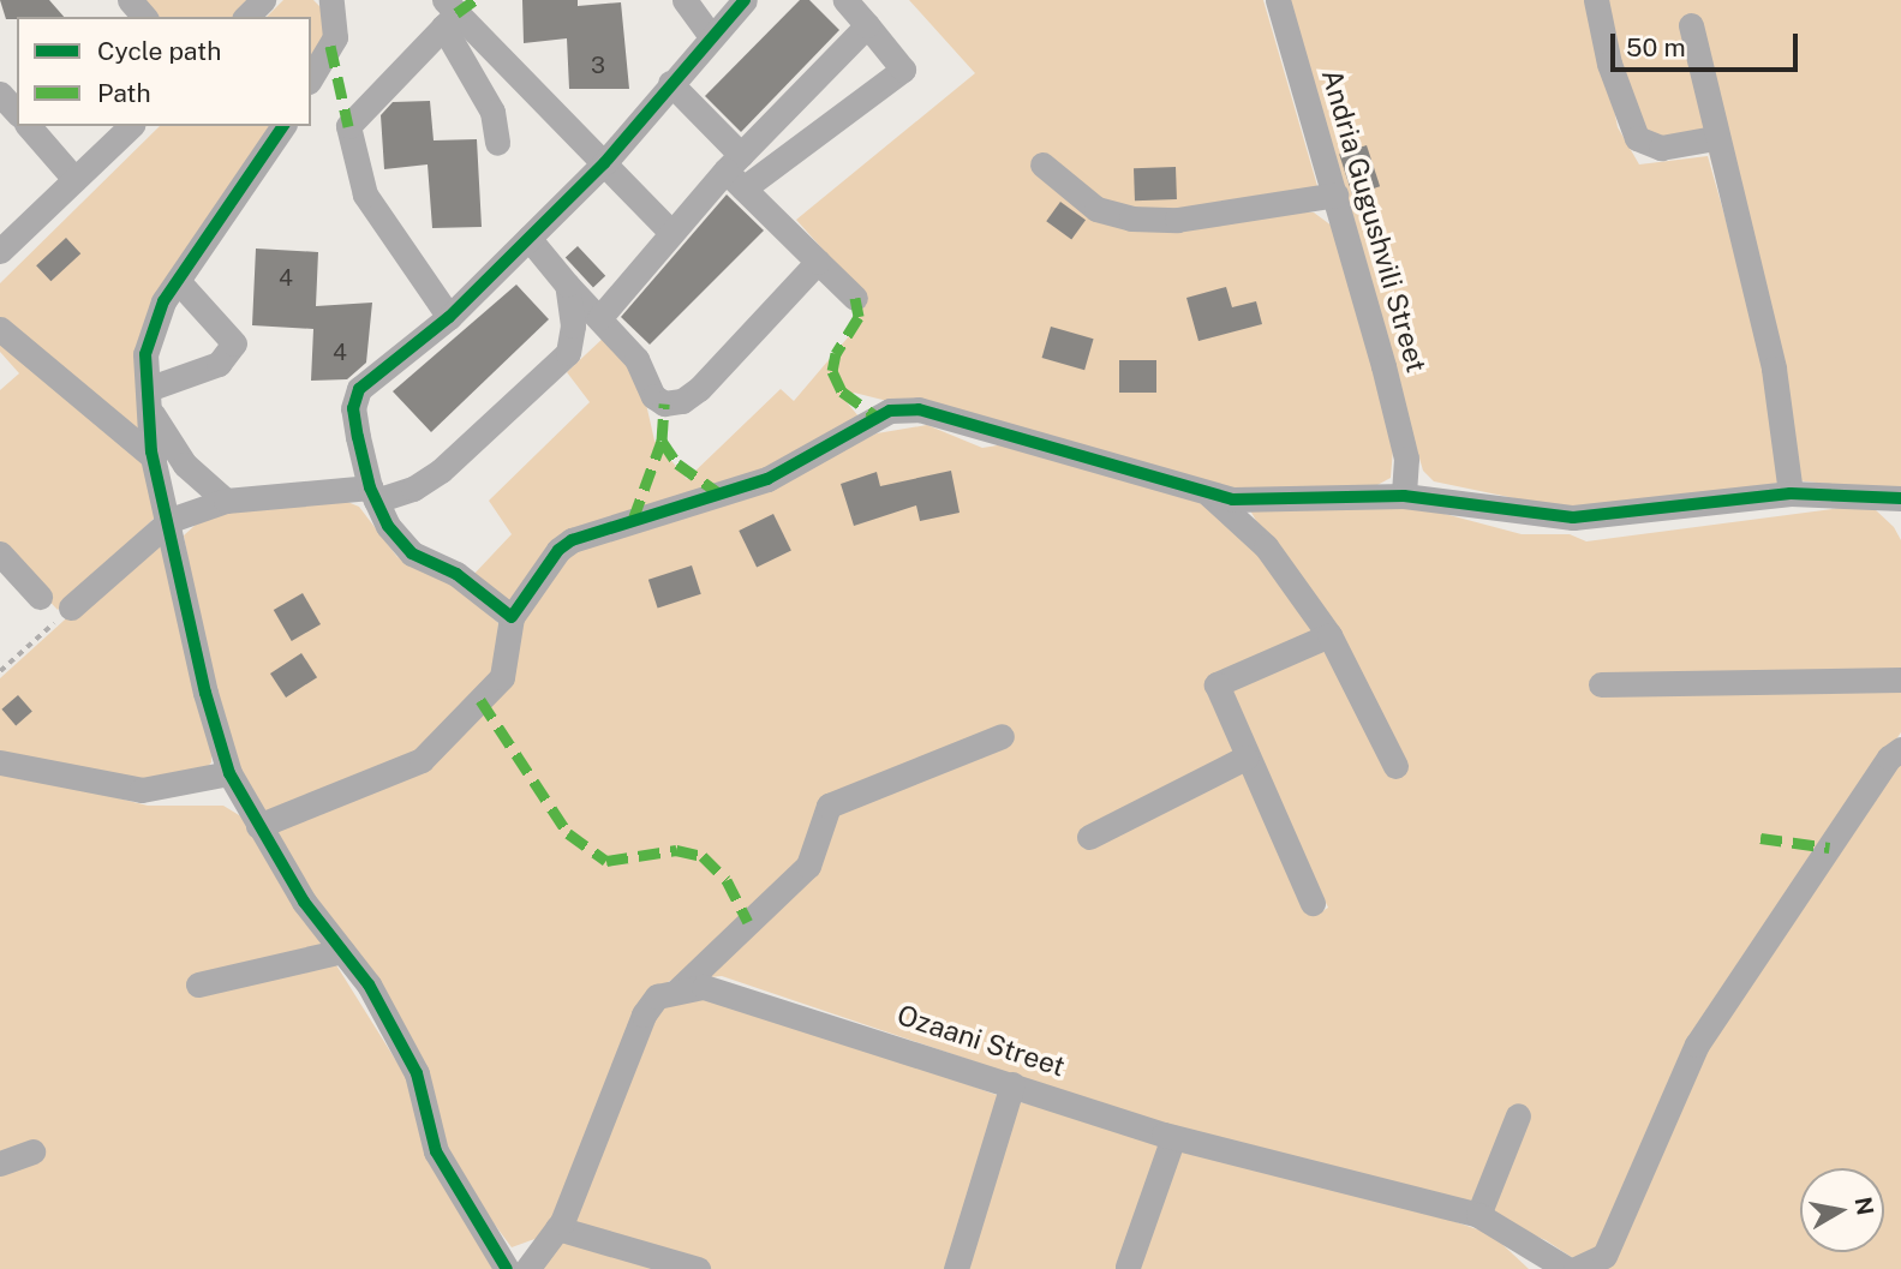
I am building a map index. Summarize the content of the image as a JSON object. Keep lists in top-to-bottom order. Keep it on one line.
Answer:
{"streets":{"street":["Andria Gugushvili Street","Ozaani Street"]},"house_numbers":["3","4","4"],"legend":["Cycle path","Path"],"scale_bar":"50 m","north":"right"}
